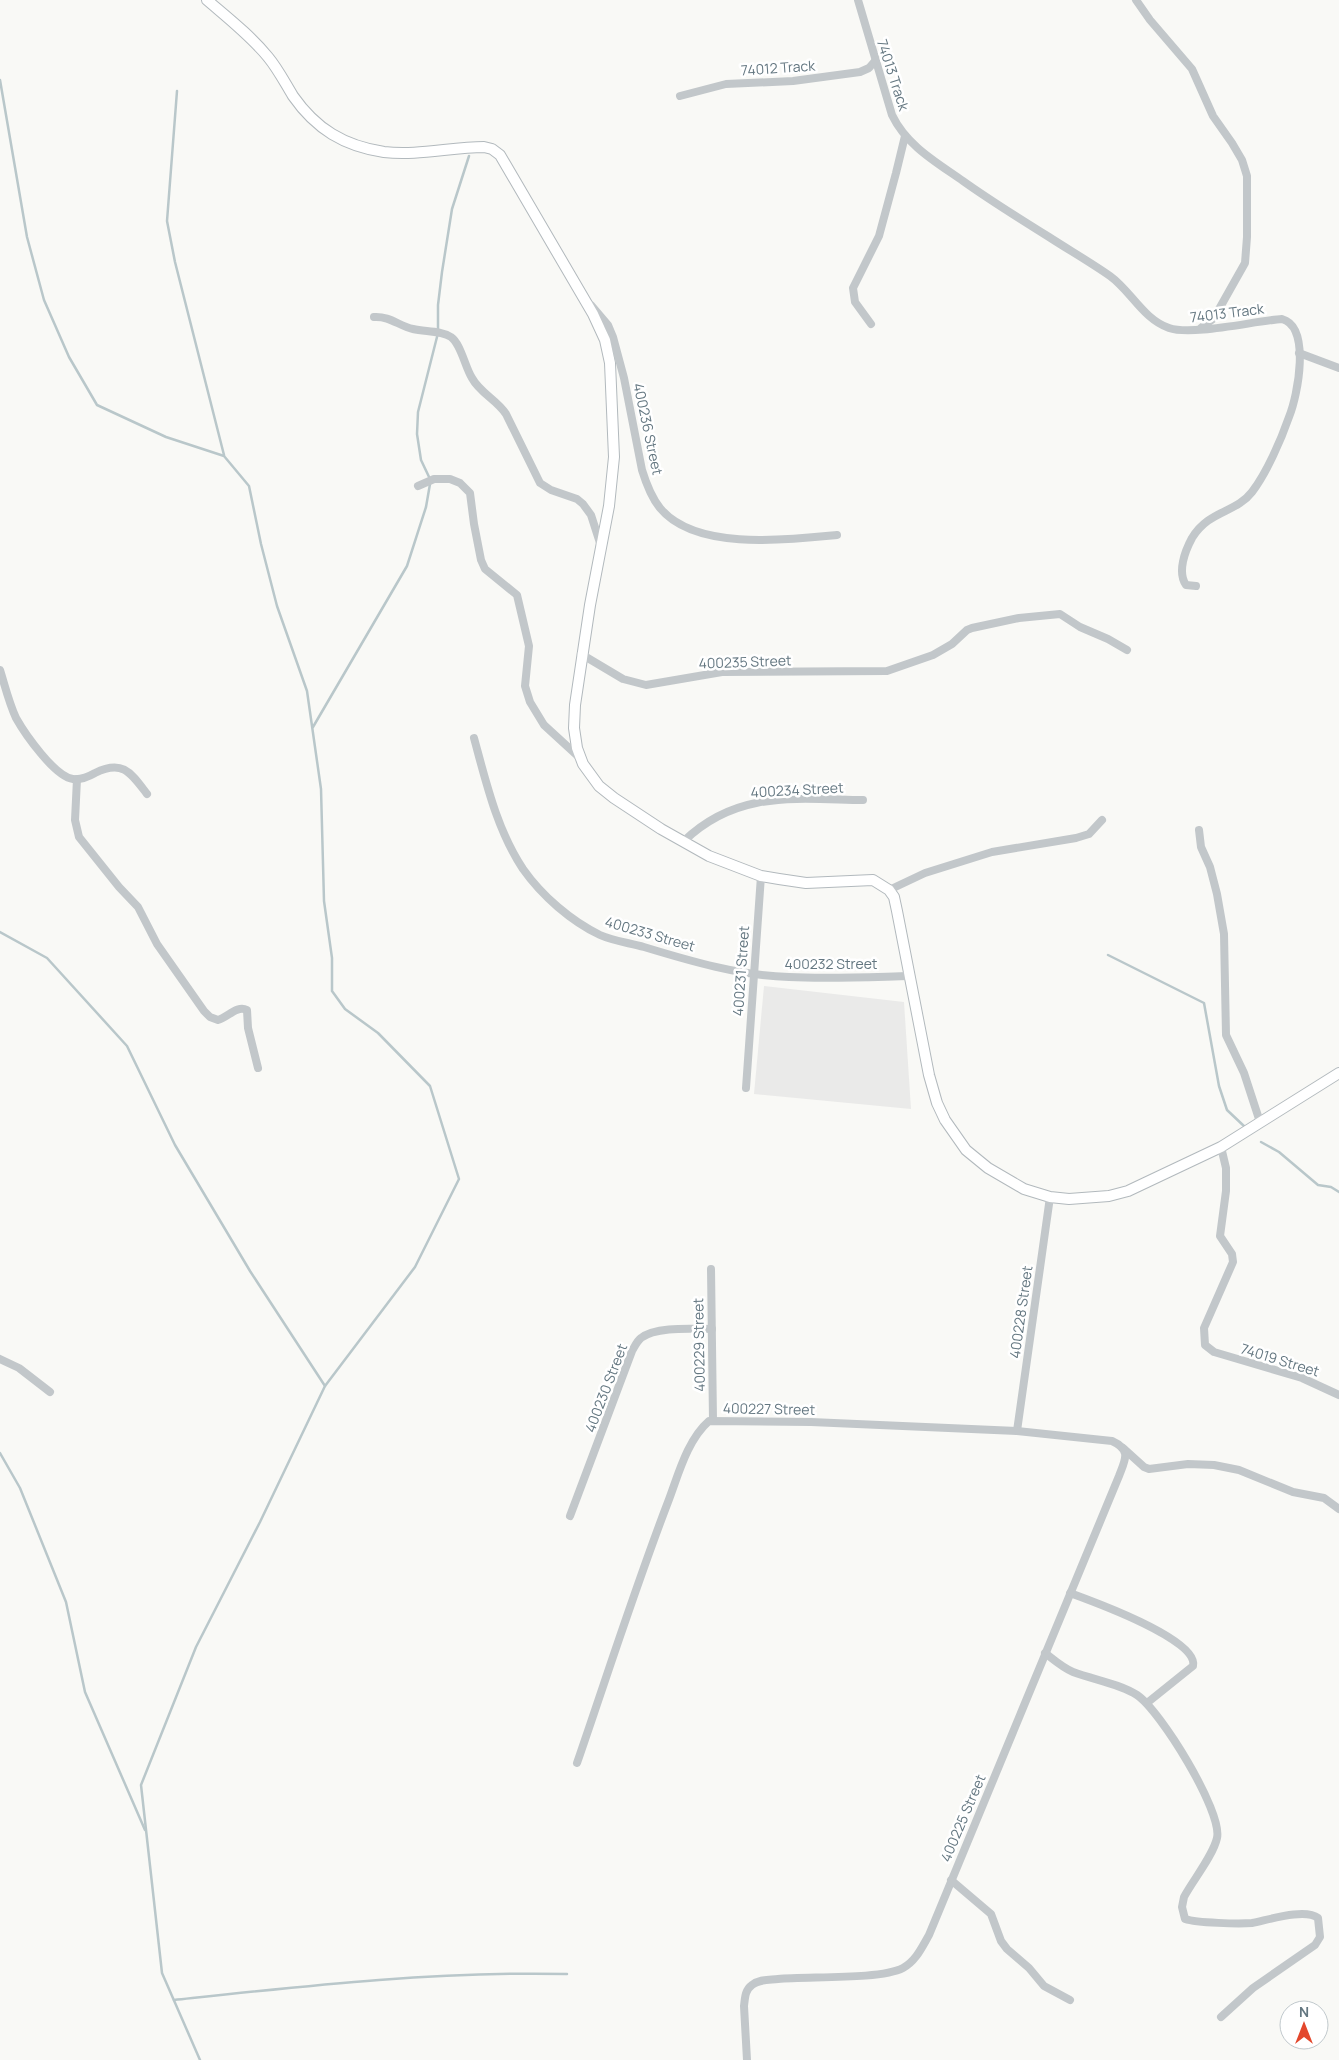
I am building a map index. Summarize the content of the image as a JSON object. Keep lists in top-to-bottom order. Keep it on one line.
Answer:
{"streets":{"street":["74012 Track","74013 Track","400236 Street","400235 Street","400234 Street","400233 Street","400232 Street","400231 Street","400228 Street","400229 Street","74019 Street","400230 Street","400227 Street","400225 Street"]},"crossings":[["74012 Track","74013 Track"],["400233 Street","400232 Street"],["400233 Street","400231 Street"],["400232 Street","400231 Street"],["400228 Street","400227 Street"],["400229 Street","400230 Street"],["400229 Street","400227 Street"],["400227 Street","400225 Street"]],"north":"top"}
